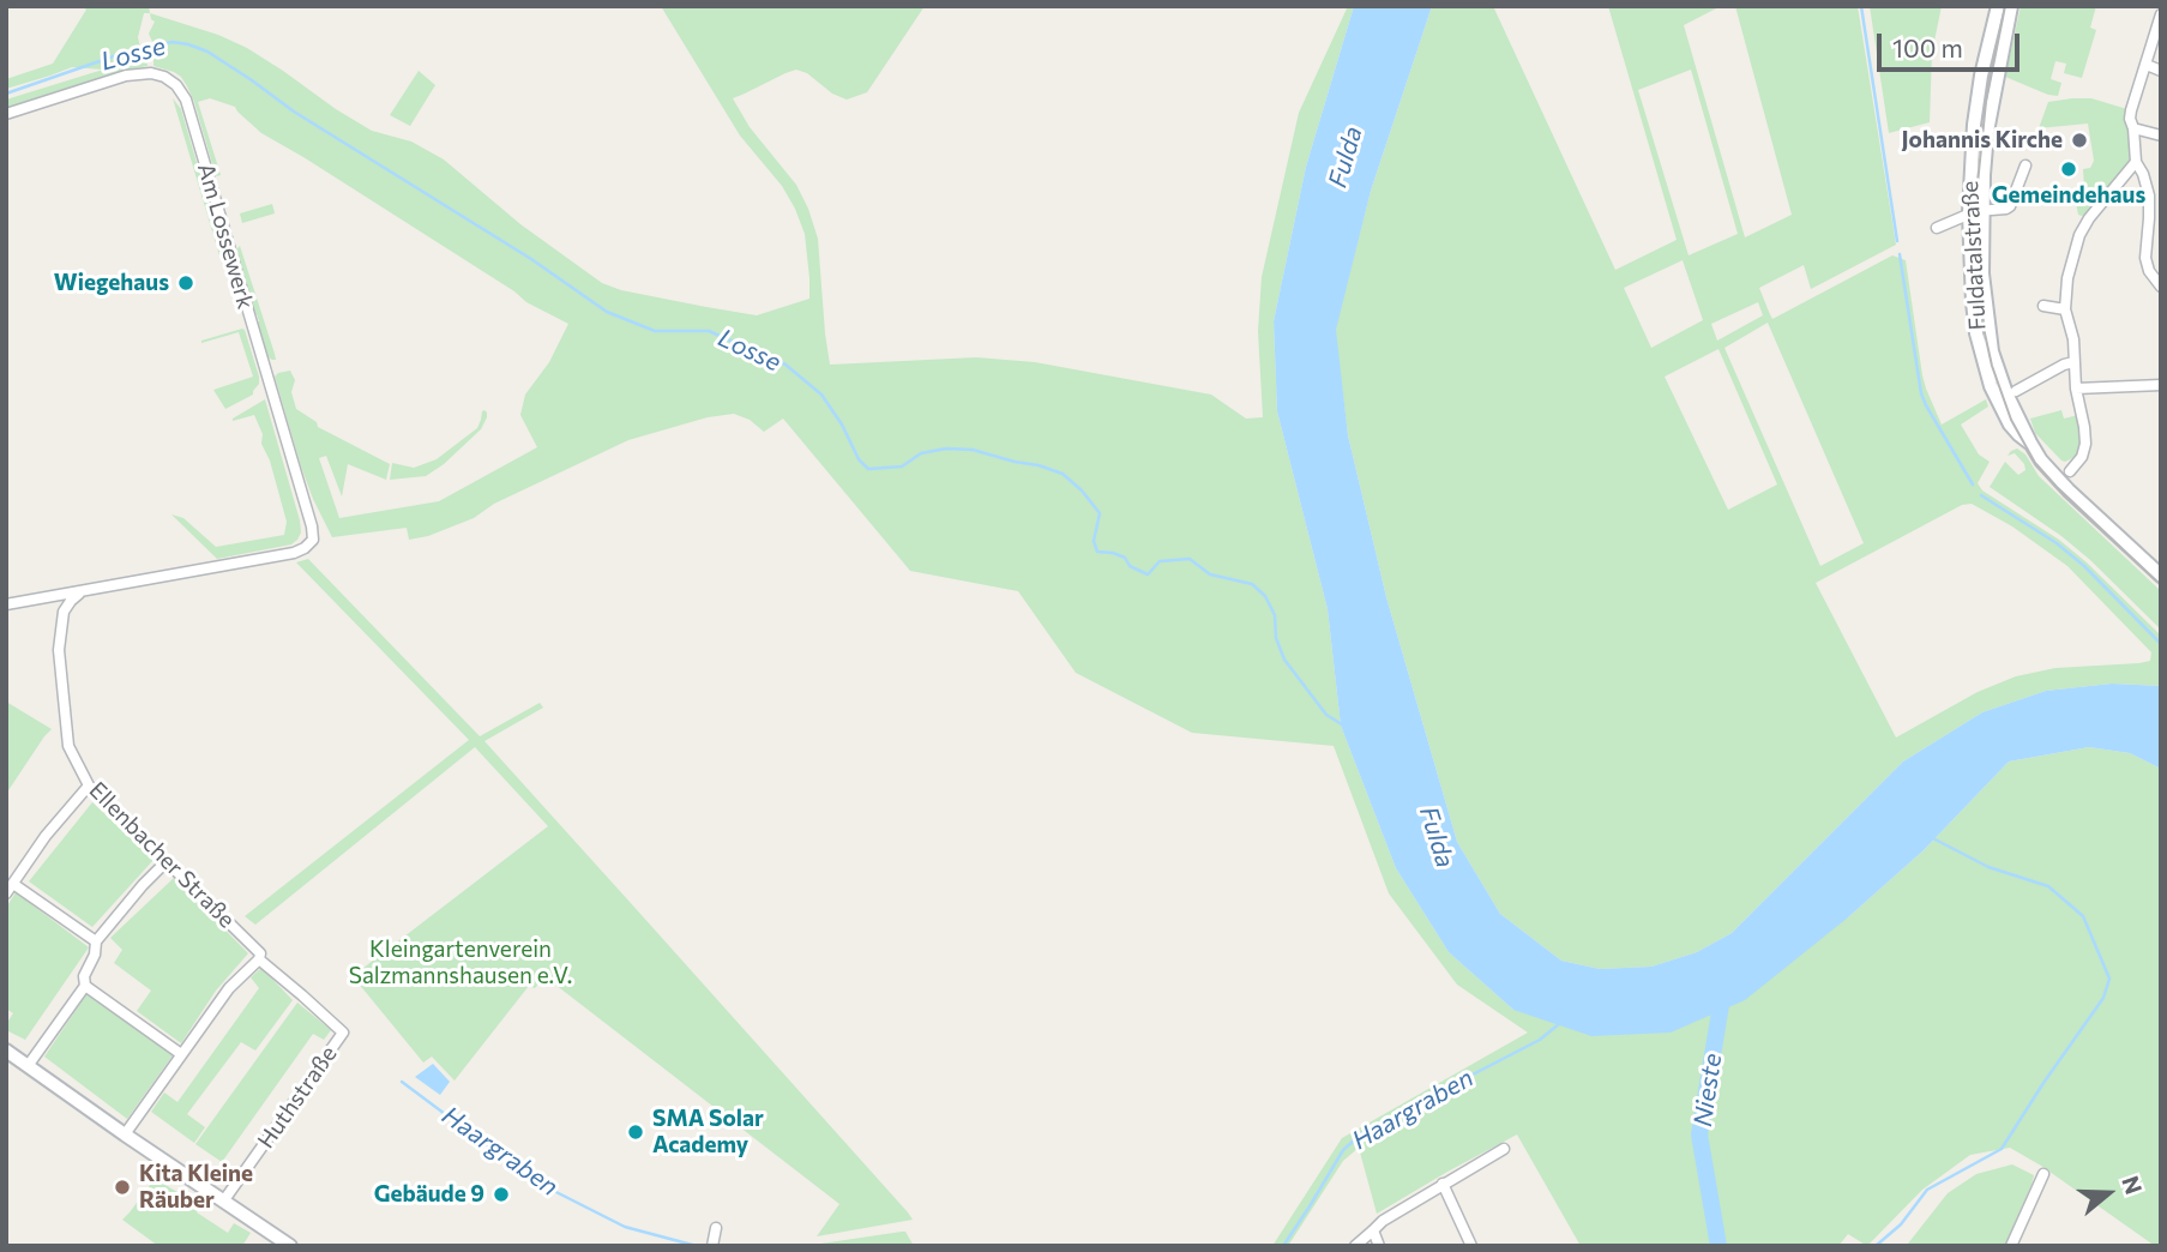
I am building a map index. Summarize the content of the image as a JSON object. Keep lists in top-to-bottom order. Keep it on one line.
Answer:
{"streets":{"main road":["Fuldatalstraße"],"street":["Am Lossewerk","Ellenbacher Straße","Huthstraße"]},"crossings":[["Am Lossewerk","Ellenbacher Straße"],["Ellenbacher Straße","Huthstraße"]],"water":["Losse","Fulda","Nieste","Haargraben"],"parks":["Kleingartenverein Salzmannshausen e.V."],"places":["Johannis Kirche","Gemeindehaus","Wiegehaus","SMA Solar Academy","Kita Kleine Räuber","Gebäude 9"],"scale_bar":"100 m","north":"right"}
